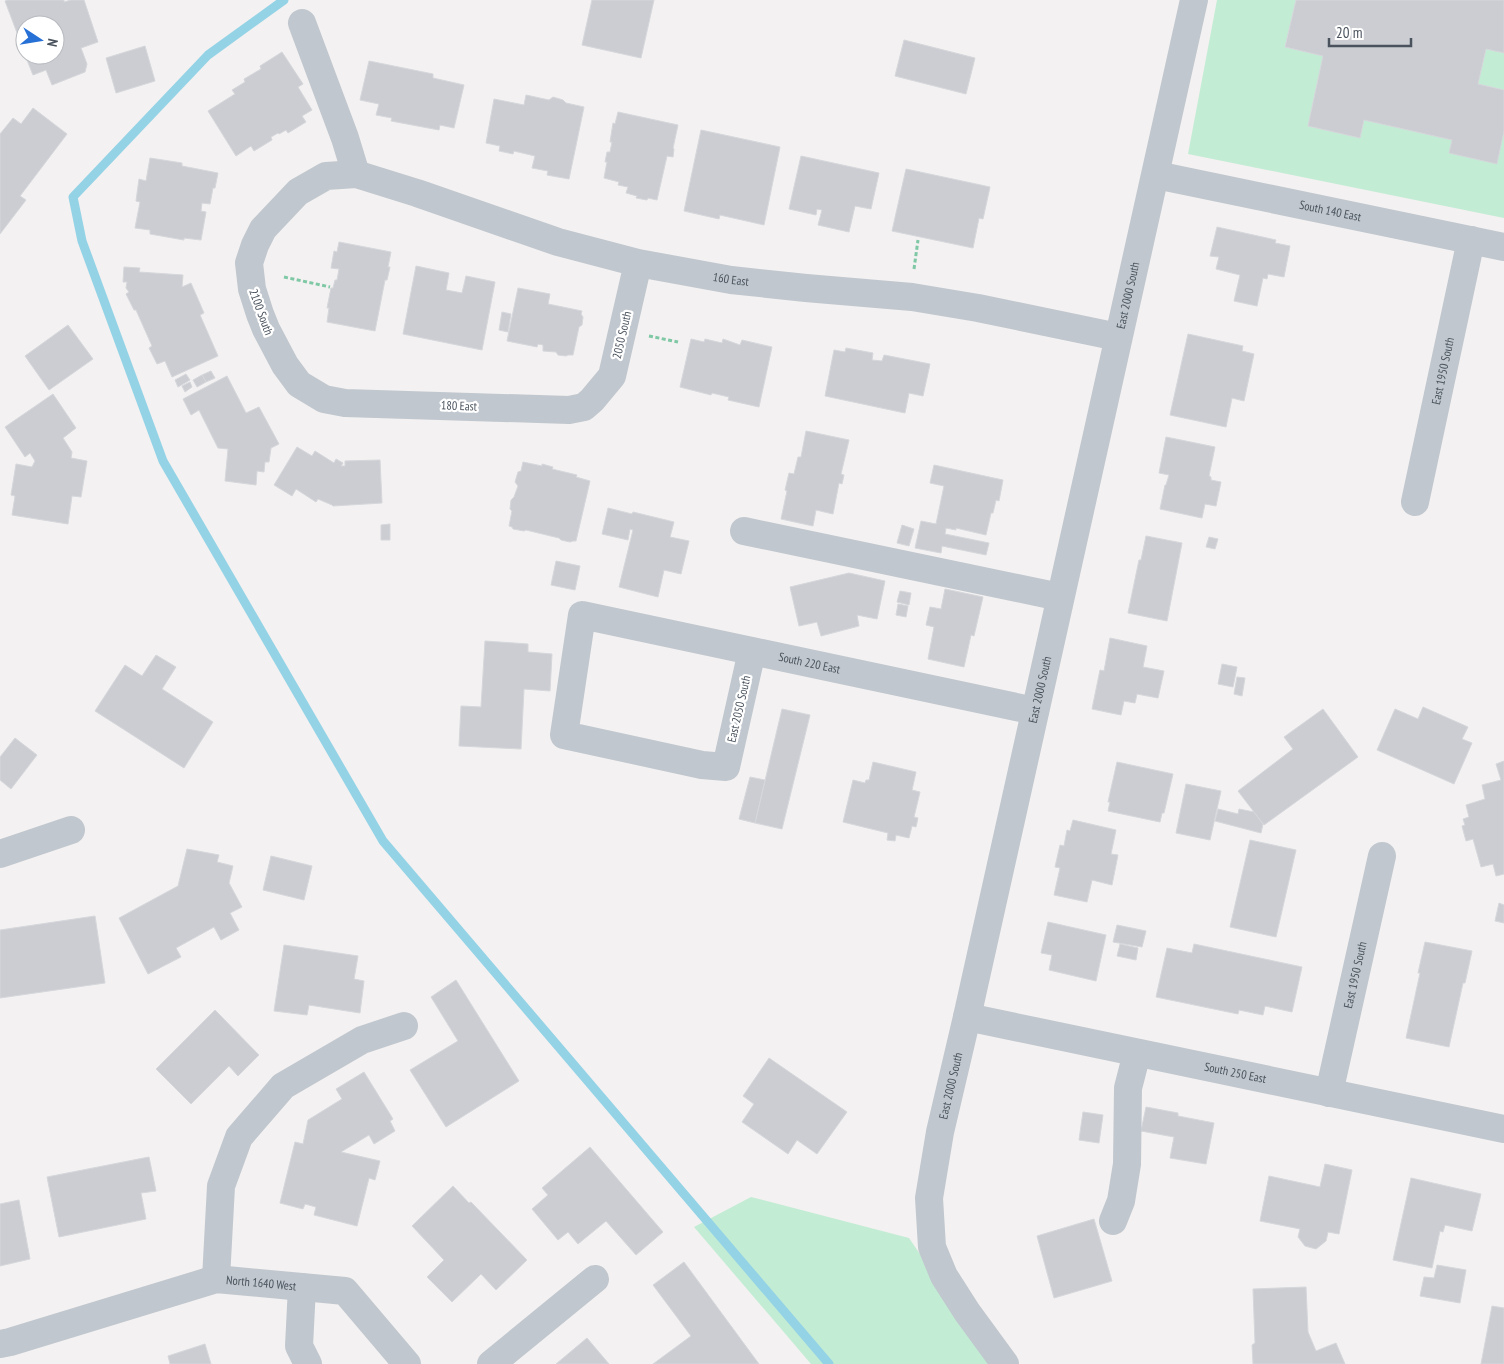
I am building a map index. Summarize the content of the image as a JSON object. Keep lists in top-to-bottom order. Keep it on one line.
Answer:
{"streets":{"street":["South 140 East","160 East","East 2000 South","2100 South","2050 South","East 1950 South","180 East","South 220 East","East 2050 South","South 250 East","North 1640 West"]},"crossings":[["South 140 East","East 2000 South"],["South 140 East","East 1950 South"],["160 East","East 2000 South"],["160 East","2100 South"],["160 East","2050 South"],["East 2000 South","South 220 East"],["East 2000 South","South 250 East"],["2100 South","180 East"],["2050 South","180 East"],["East 1950 South","South 250 East"],["South 220 East","East 2050 South"]],"scale_bar":"20 m","north":"right"}
